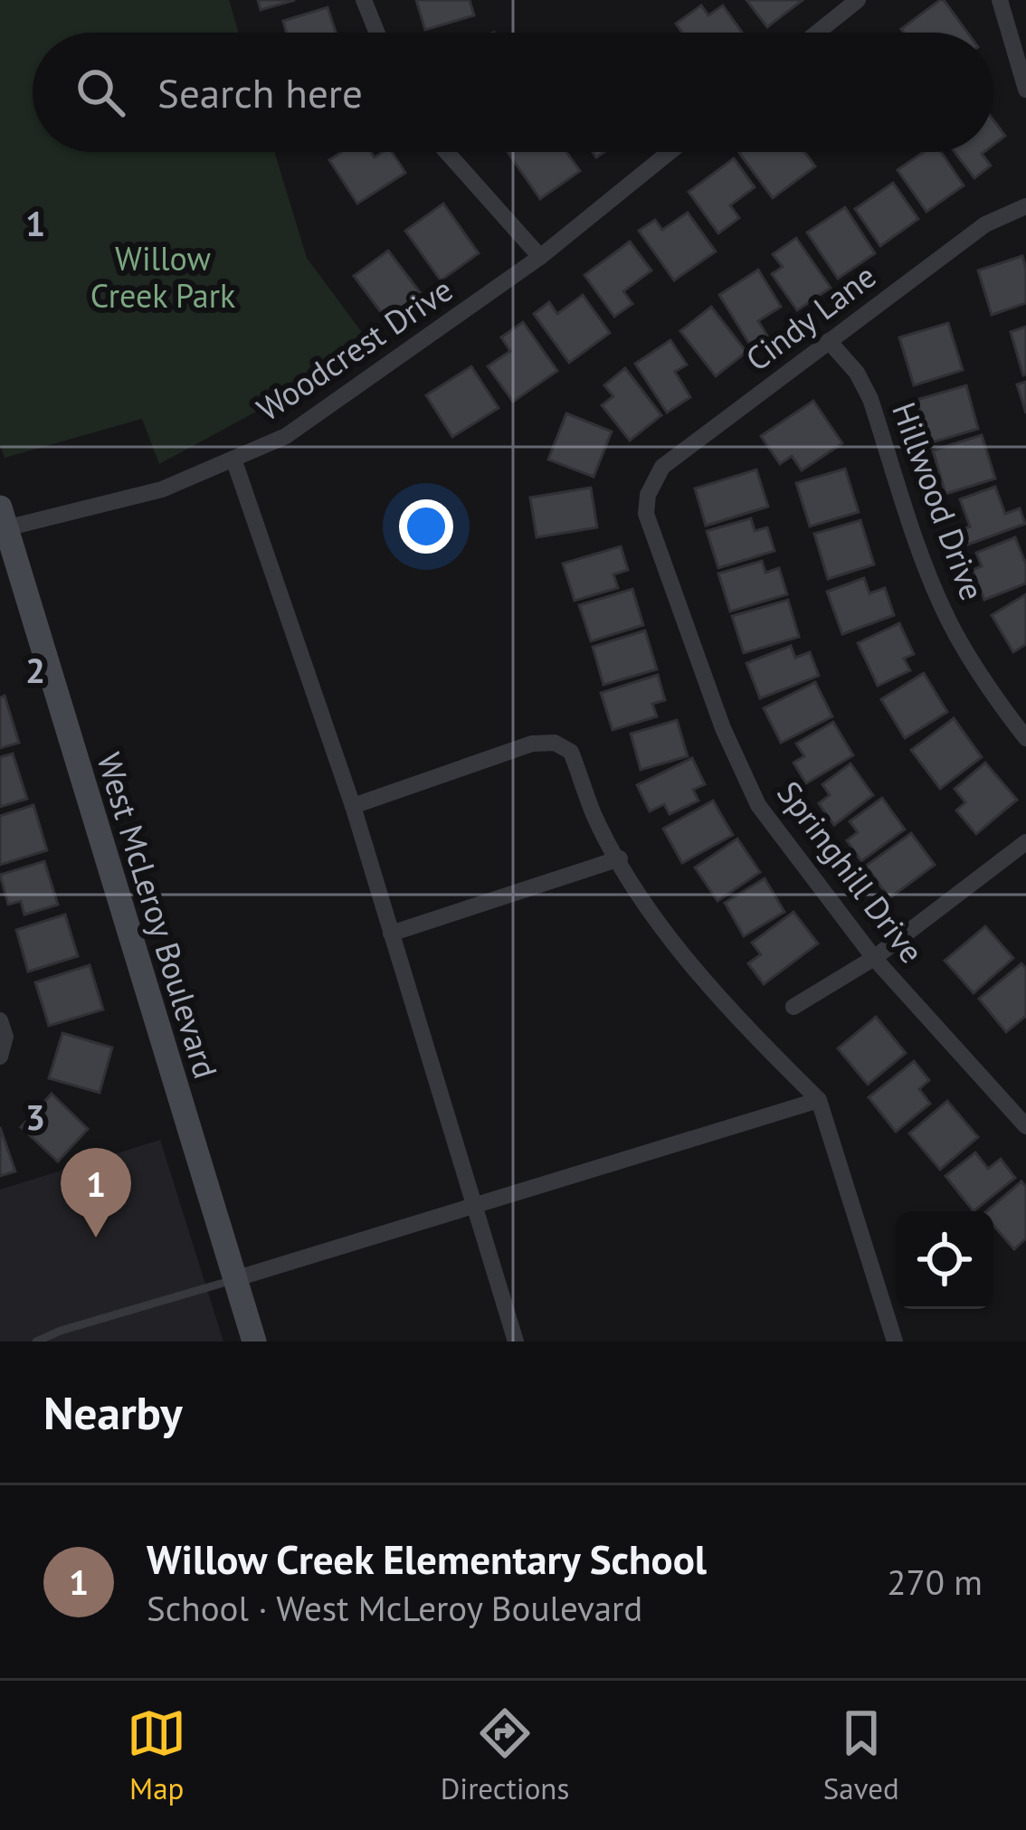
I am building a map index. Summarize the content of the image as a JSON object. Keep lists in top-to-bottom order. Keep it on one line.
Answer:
{"streets":{"main road":["West McLeroy Boulevard"],"street":["Cindy Lane","Woodcrest Drive","Hillwood Drive","Springhill Drive"]},"crossings":[["Cindy Lane","Hillwood Drive"],["Cindy Lane","Springhill Drive"],["Woodcrest Drive","West McLeroy Boulevard"]],"parks":["Willow Creek Park"],"page":{"search":"Search here","pins":"1","heading":"Nearby","list":[{"mark":"1","name":"Willow Creek Elementary School","note":"School · West McLeroy Boulevard","value":"270 m"}],"nav":["Map","Directions","Saved"]},"grid":{"rows":["1","2","3"]}}
